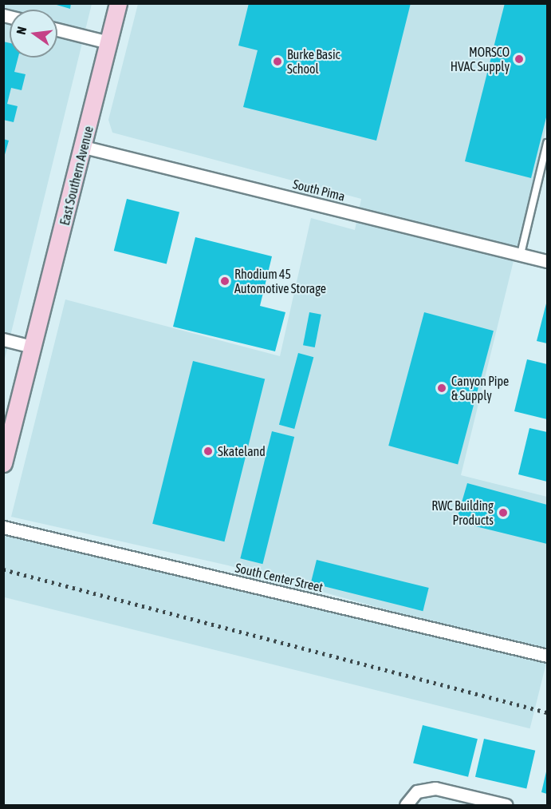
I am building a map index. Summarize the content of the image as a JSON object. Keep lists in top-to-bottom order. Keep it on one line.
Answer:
{"streets":{"main road":["East Southern Avenue"],"street":["South Pima","South Center Street"]},"crossings":[["East Southern Avenue","South Pima"]],"places":["MORSCO HVAC Supply","Burke Basic School","Rhodium 45 Automotive Storage","Canyon Pipe & Supply","Skateland","RWC Building Products"],"north":"left"}
